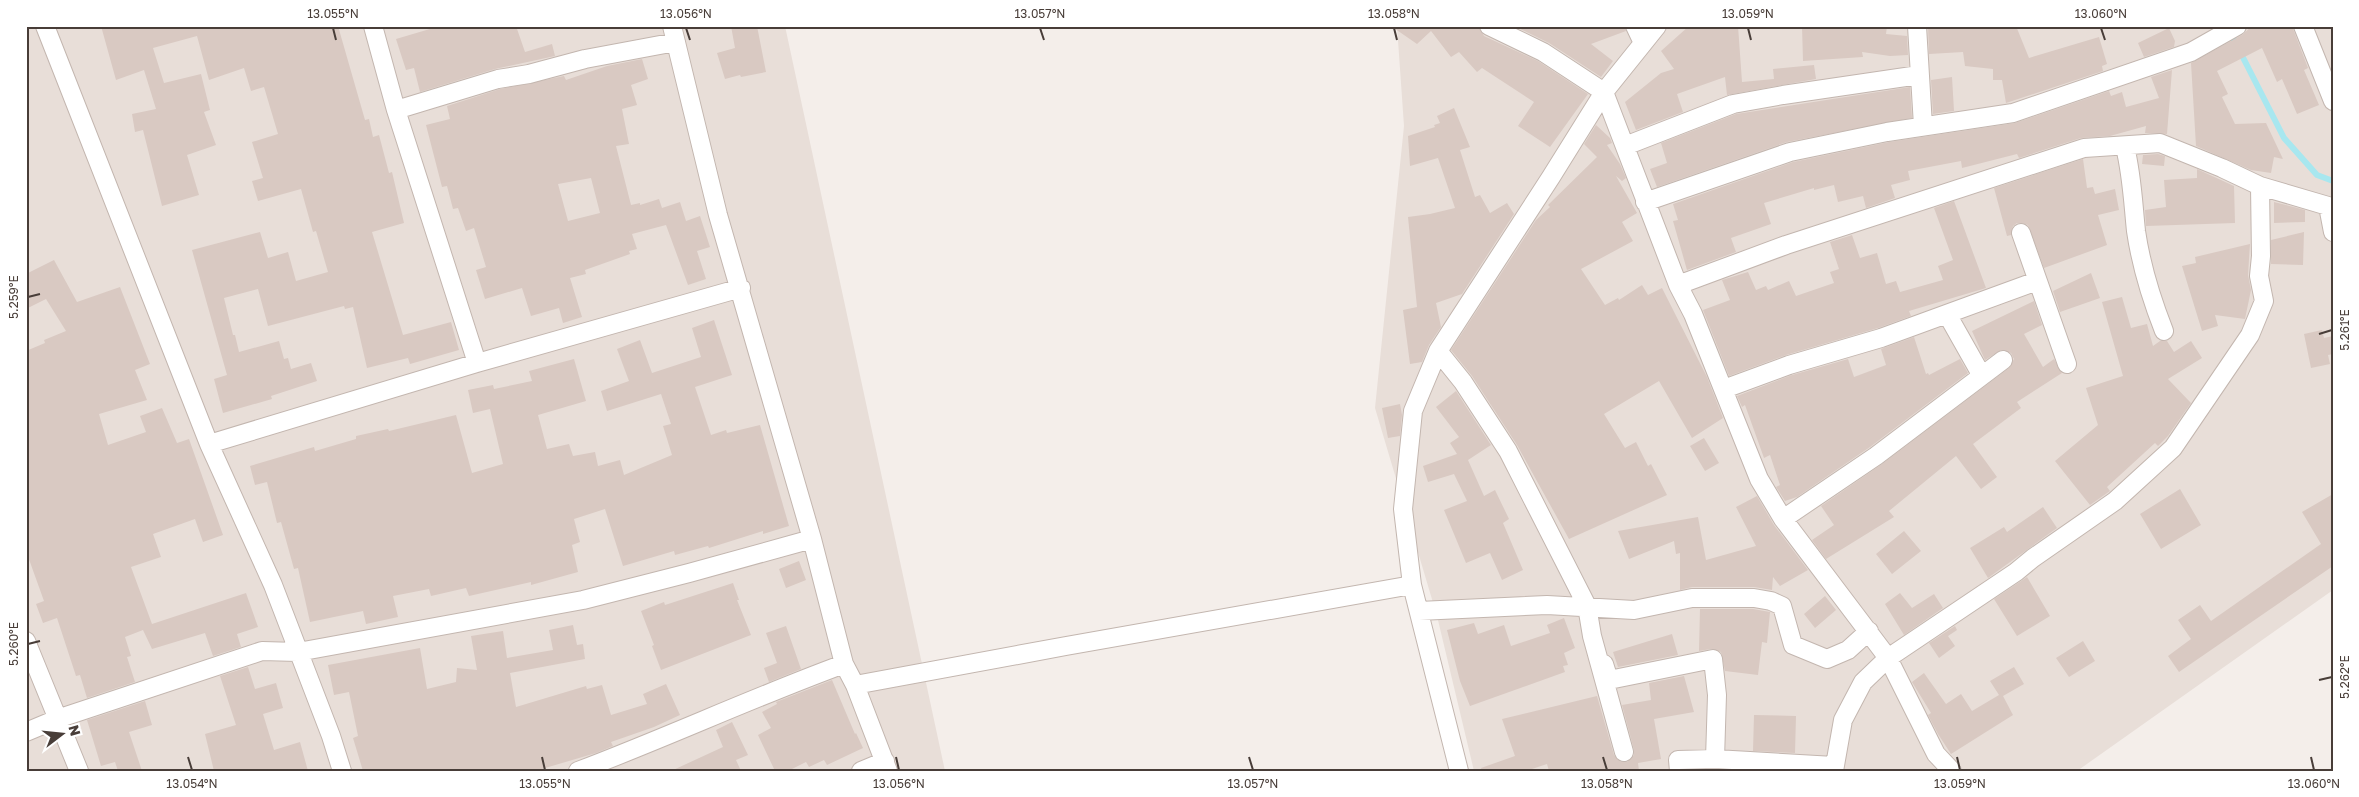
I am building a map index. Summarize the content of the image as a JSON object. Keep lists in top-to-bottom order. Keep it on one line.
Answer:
{"north":"right","coordinates":["13.055°N","13.056°N","13.057°N","13.058°N","13.059°N","13.060°N","5.259°E","5.261°E","5.260°E","5.262°E","13.054°N"]}
